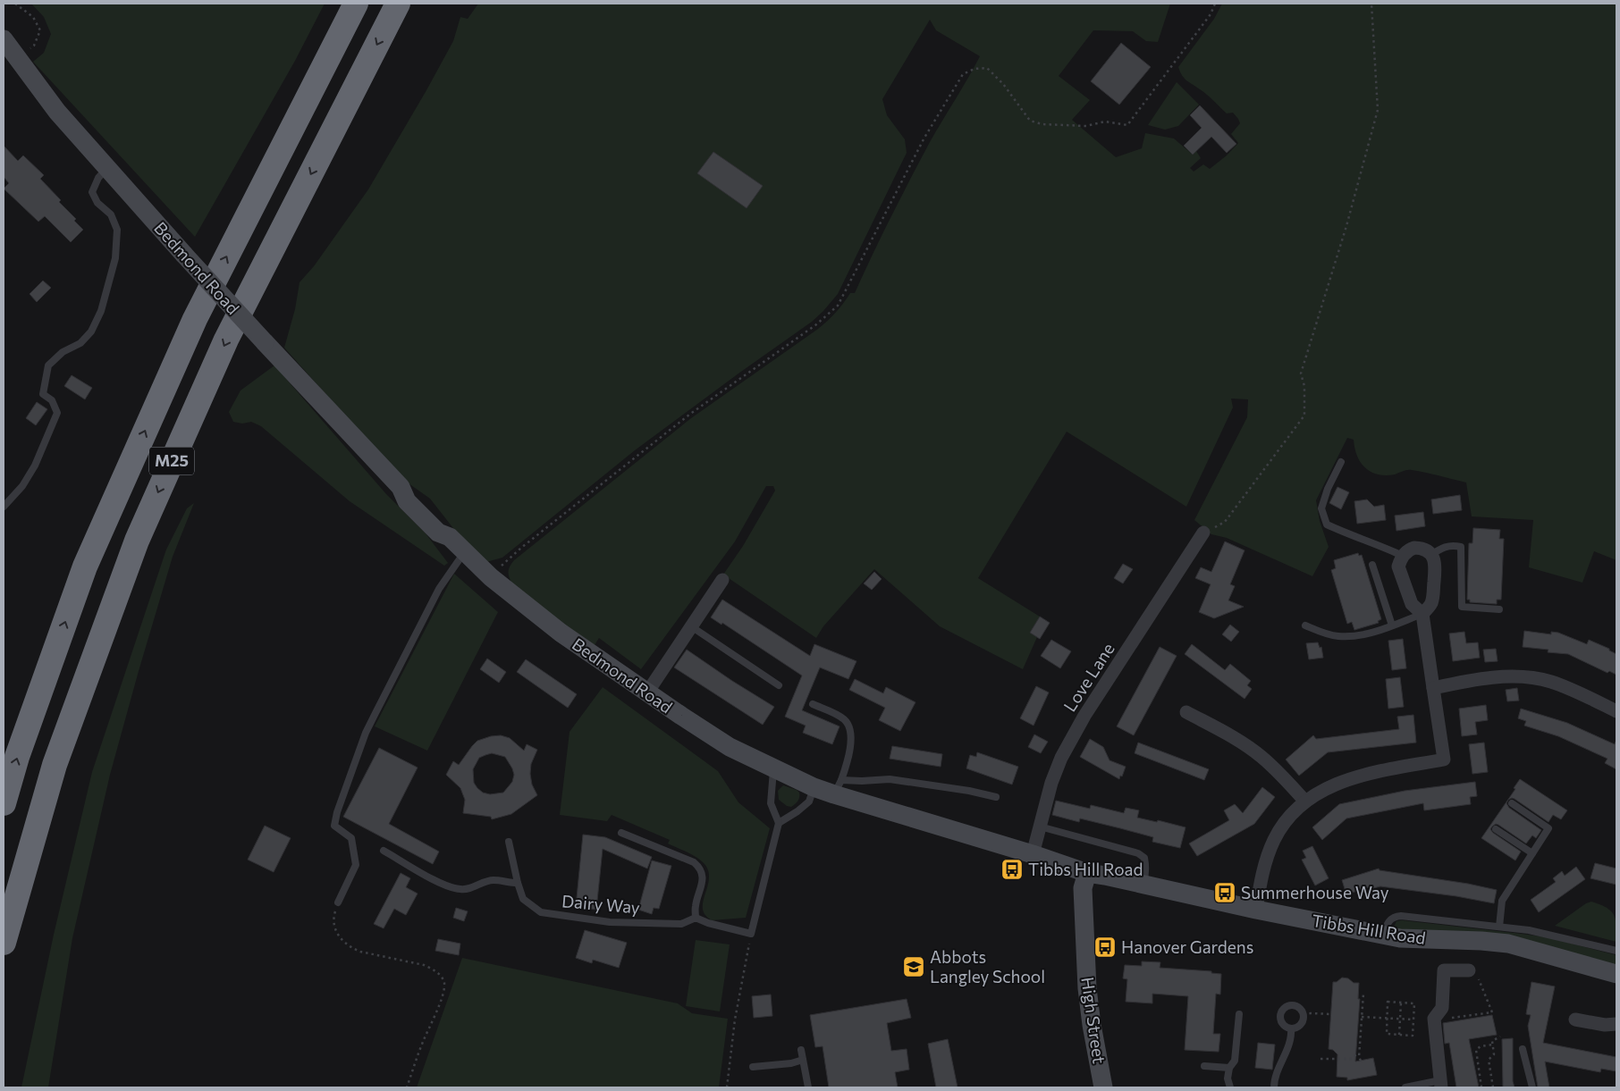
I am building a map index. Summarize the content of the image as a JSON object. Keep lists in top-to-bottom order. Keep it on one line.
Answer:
{"streets":{"highway":["M25"],"street":["Bedmond Road","Love Lane","Tibbs Hill Road","High Street"],"lane":["Dairy Way"]},"crossings":[["Bedmond Road","Tibbs Hill Road"],["Love Lane","Tibbs Hill Road"],["Tibbs Hill Road","High Street"]],"places":{"bus stop":["Tibbs Hill Road","Summerhouse Way","Hanover Gardens"],"school or university":["Abbots Langley School"]}}
